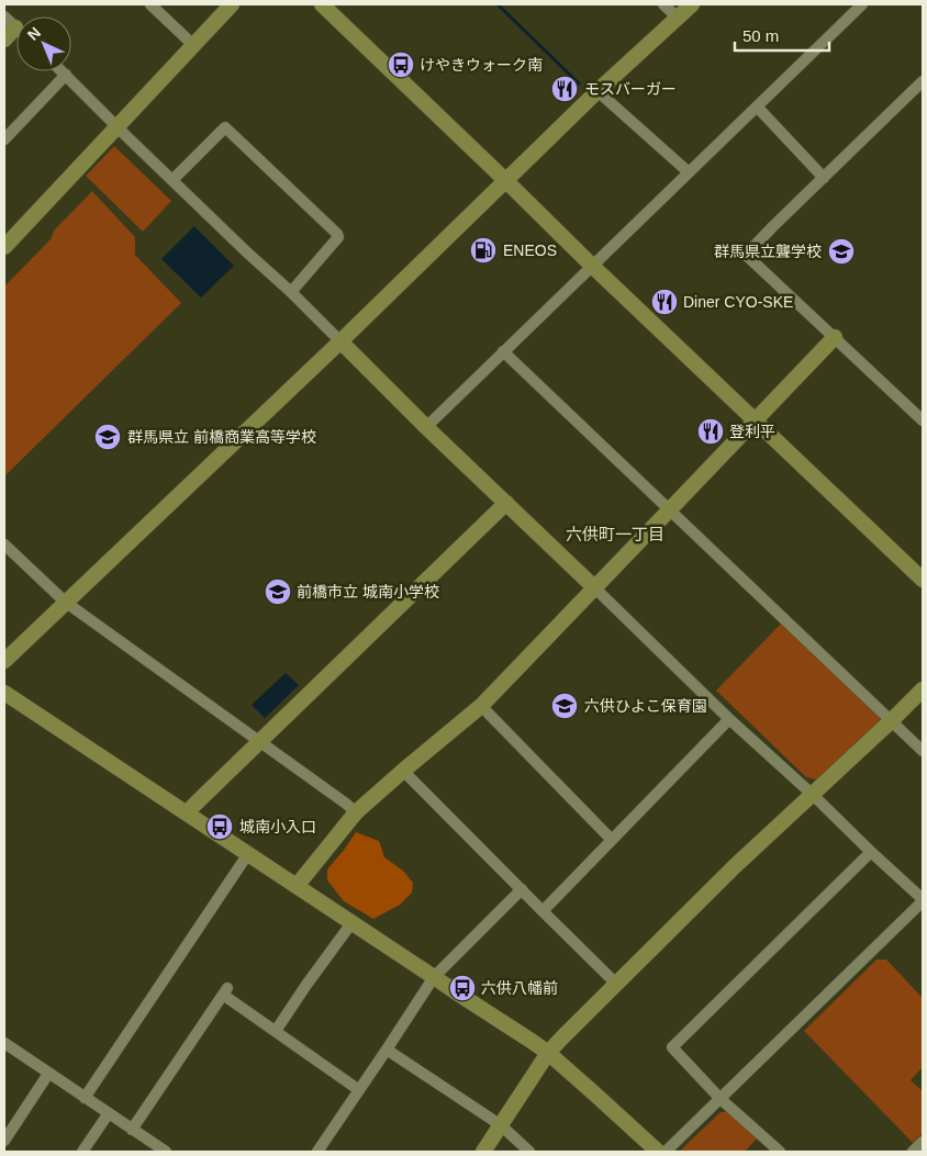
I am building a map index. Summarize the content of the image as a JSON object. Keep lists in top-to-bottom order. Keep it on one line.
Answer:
{"districts":["六供町一丁目"],"places":{"bus stop":["けやきウォーク南","城南小入口","六供八幡前"],"restaurant":["モスバーガー","Diner CYO-SKE","登利平"],"fuel station":["ENEOS"],"school or university":["群馬県立聾学校","群馬県立 前橋商業高等学校","前橋市立 城南小学校","六供ひよこ保育園"]},"scale_bar":"50 m","north":"top left"}
